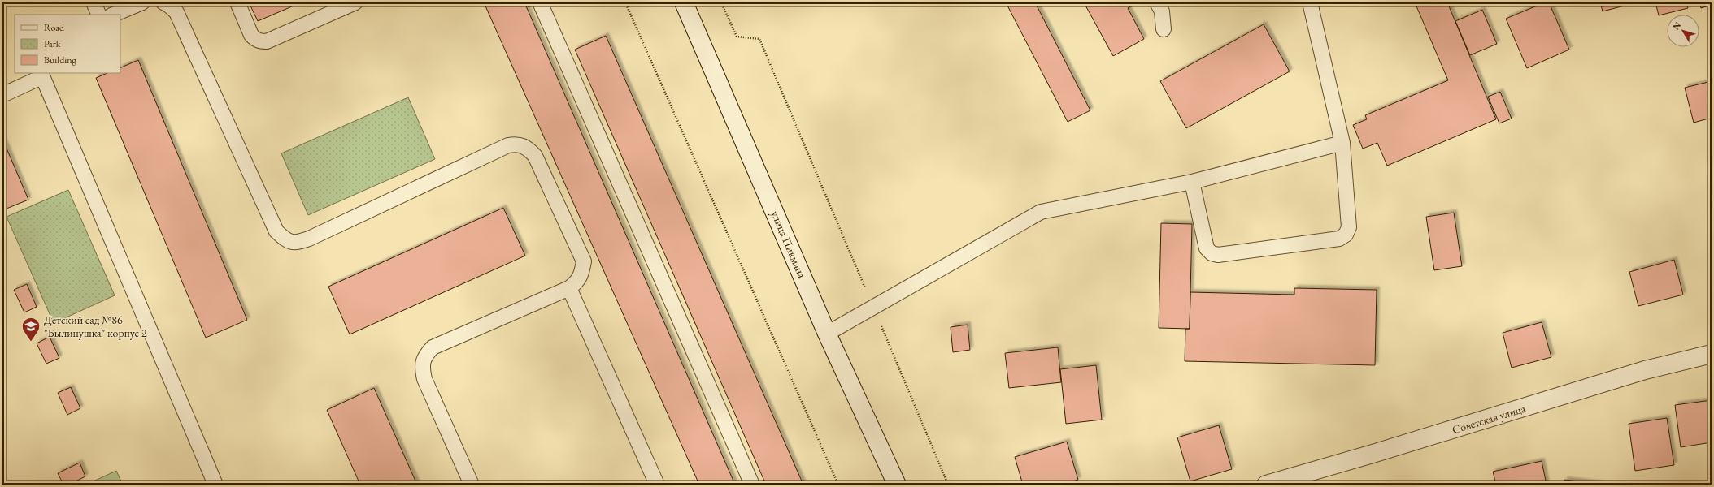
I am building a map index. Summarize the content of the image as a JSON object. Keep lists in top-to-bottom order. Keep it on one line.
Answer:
{"streets":{"street":["улица Пикмана","Советская улица"]},"places":{"school or university":["Детский сад №86 \"Былинушка\" корпус 2"]},"legend":["Road","Park","Building"],"north":"top left"}
